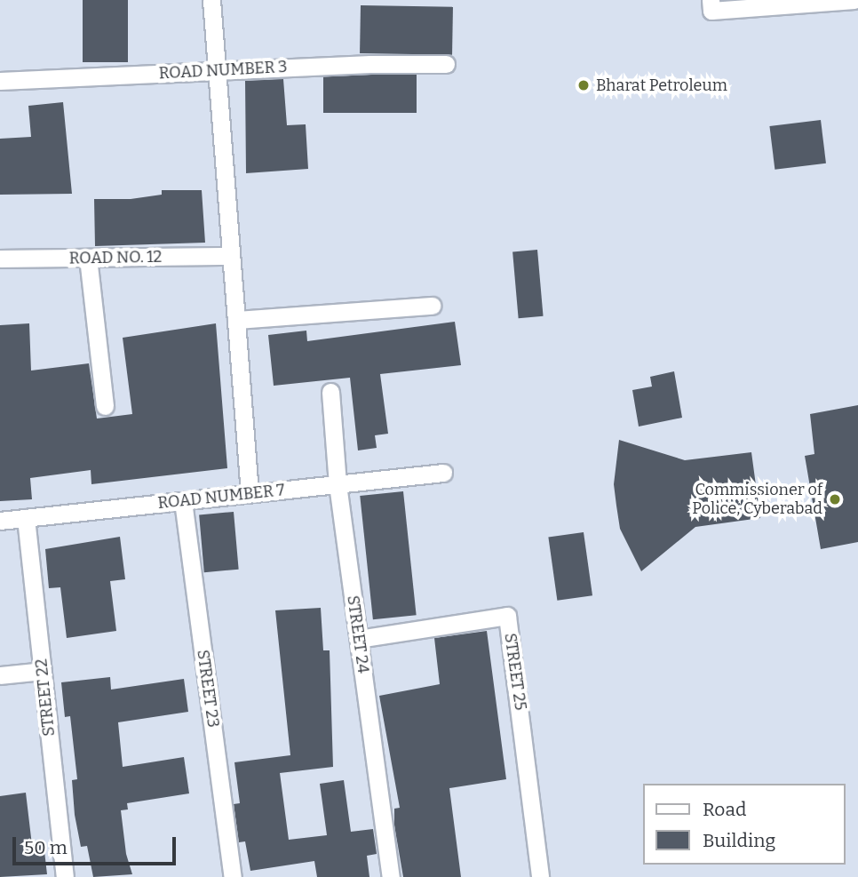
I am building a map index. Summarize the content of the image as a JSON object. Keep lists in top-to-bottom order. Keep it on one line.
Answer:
{"streets":{"street":["ROAD NUMBER 3","ROAD NO. 12","ROAD NUMBER 7","STREET 24","STREET 25","STREET 23","STREET 22"]},"crossings":[["ROAD NUMBER 7","STREET 24"],["ROAD NUMBER 7","STREET 23"],["ROAD NUMBER 7","STREET 22"],["STREET 24","STREET 25"]],"places":["Bharat Petroleum","Commissioner of Police, Cyberabad"],"legend":["Road","Building"],"scale_bar":"50 m"}
